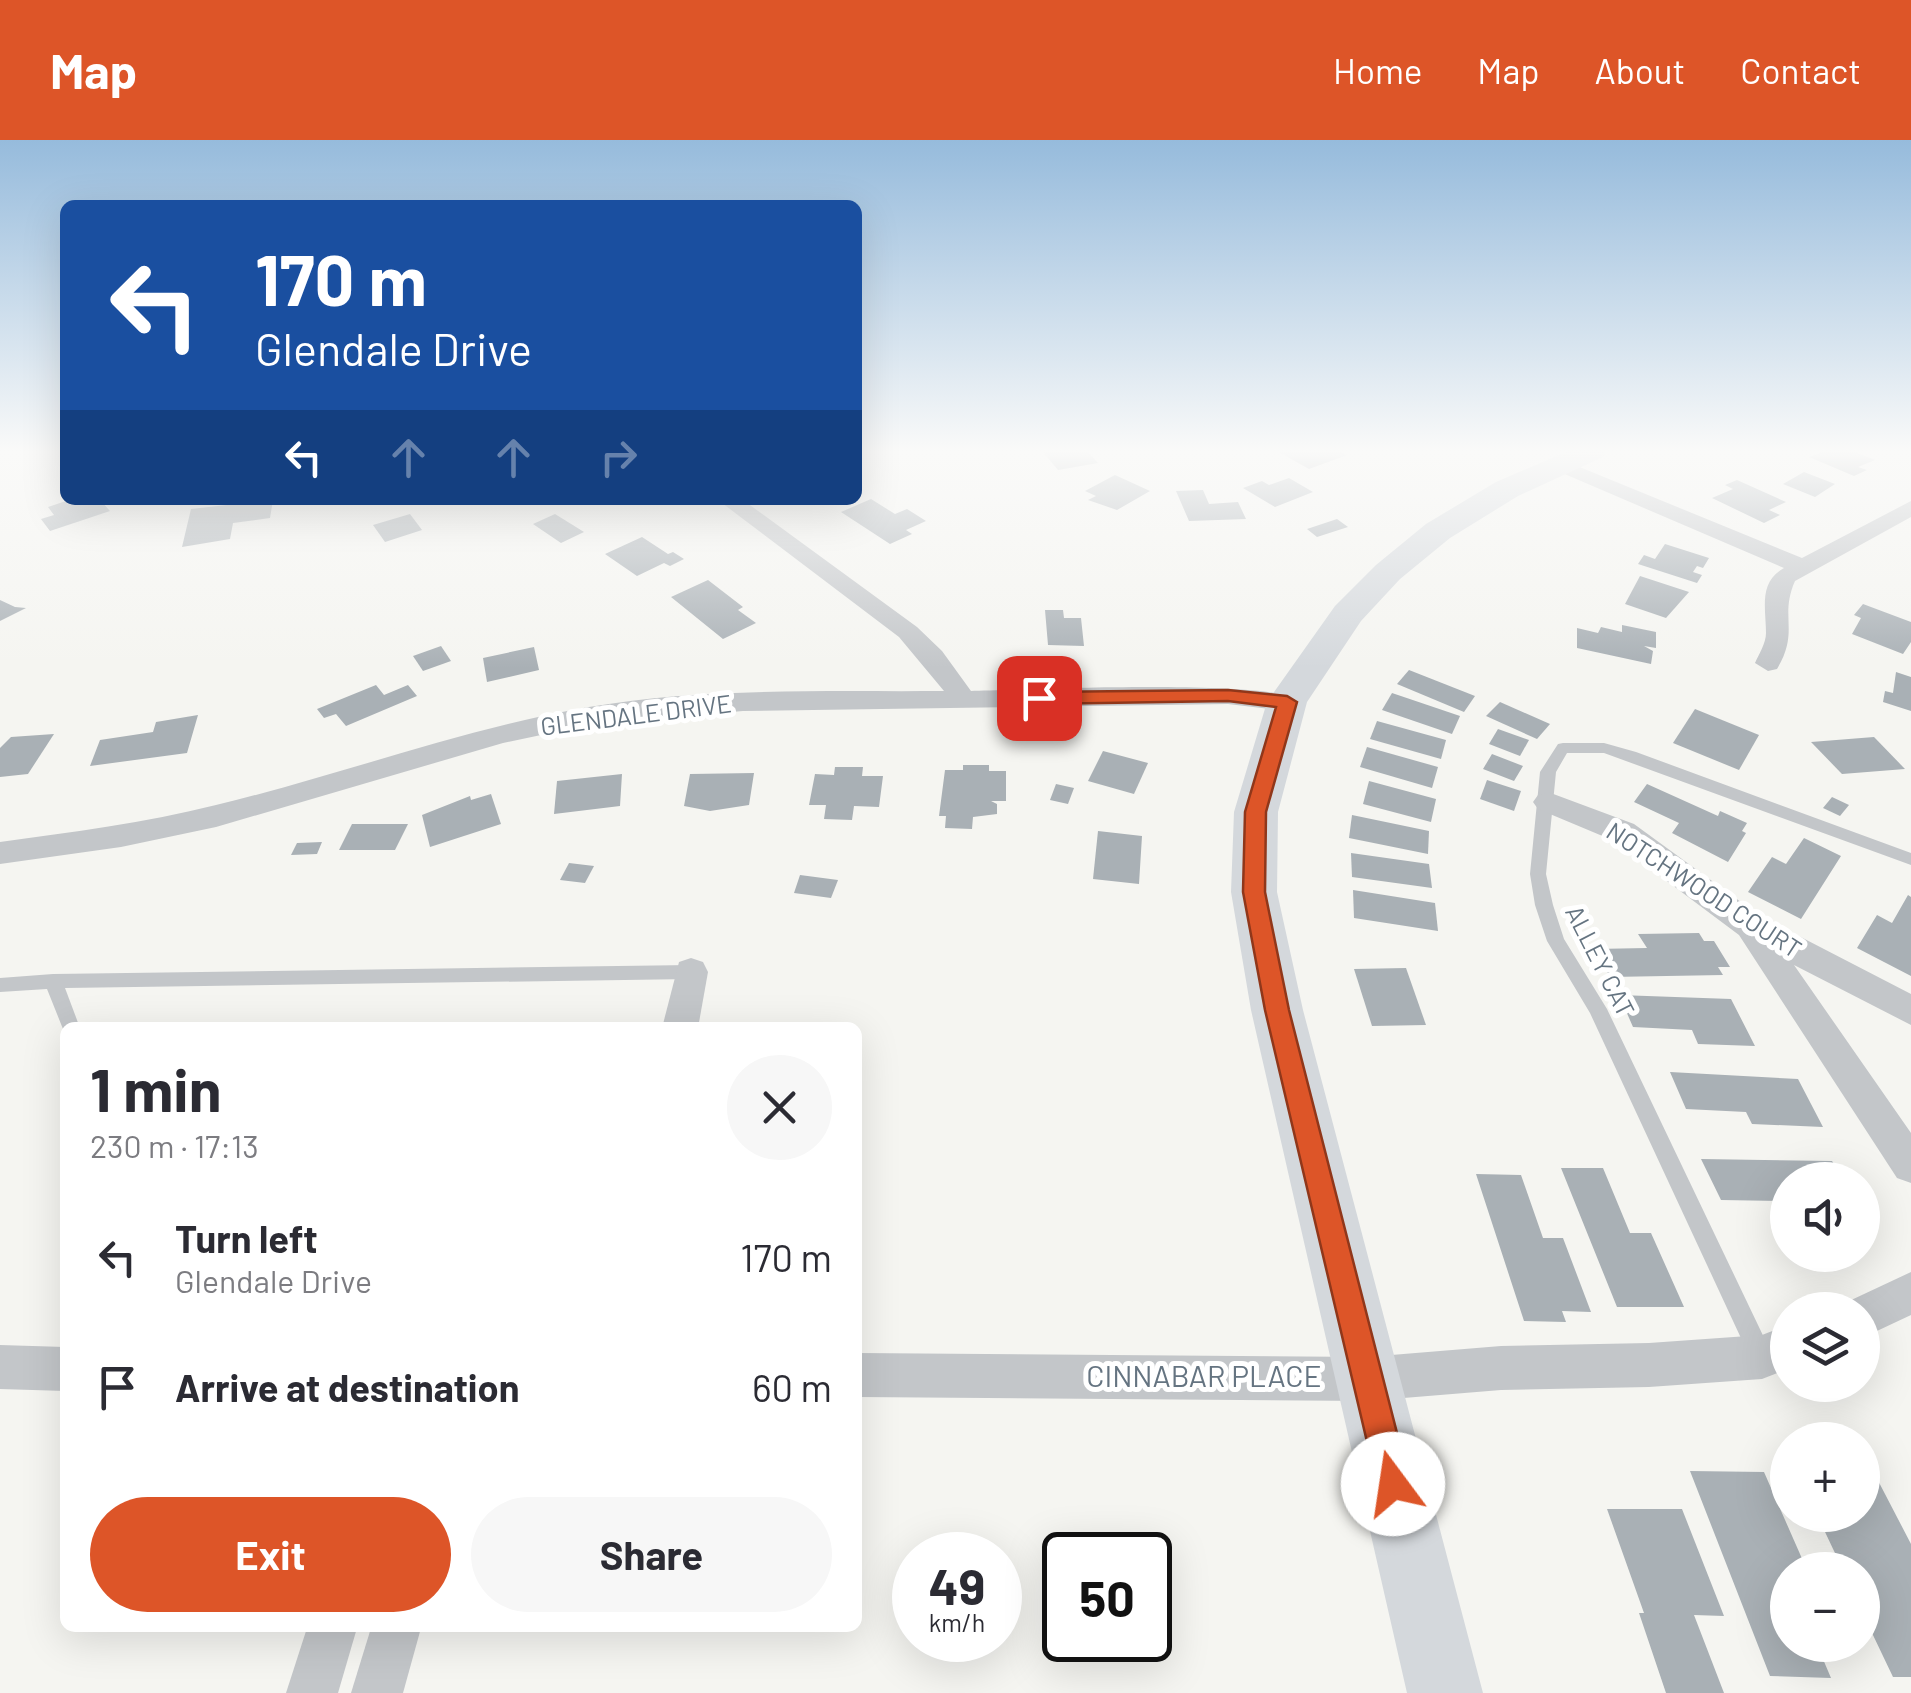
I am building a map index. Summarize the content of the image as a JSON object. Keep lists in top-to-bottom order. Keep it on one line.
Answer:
{"streets":{"street":["GLENDALE DRIVE","NOTCHWOOD COURT","CINNABAR PLACE"],"lane":["ALLEY CAT"]},"crossings":[["NOTCHWOOD COURT","ALLEY CAT"]],"page":{"header":"Map","nav":["Home","Map","About","Contact"],"turn":["170 m","Glendale Drive"],"heading":["1 min","230 m · 17:13"],"map_buttons":["+","−"],"list":[{"name":"Turn left","note":"Glendale Drive","value":"170 m"},{"name":"Arrive at destination","value":"60 m"}],"buttons":["Exit","Share"],"speed":"49 km/h","limit":"50"}}
